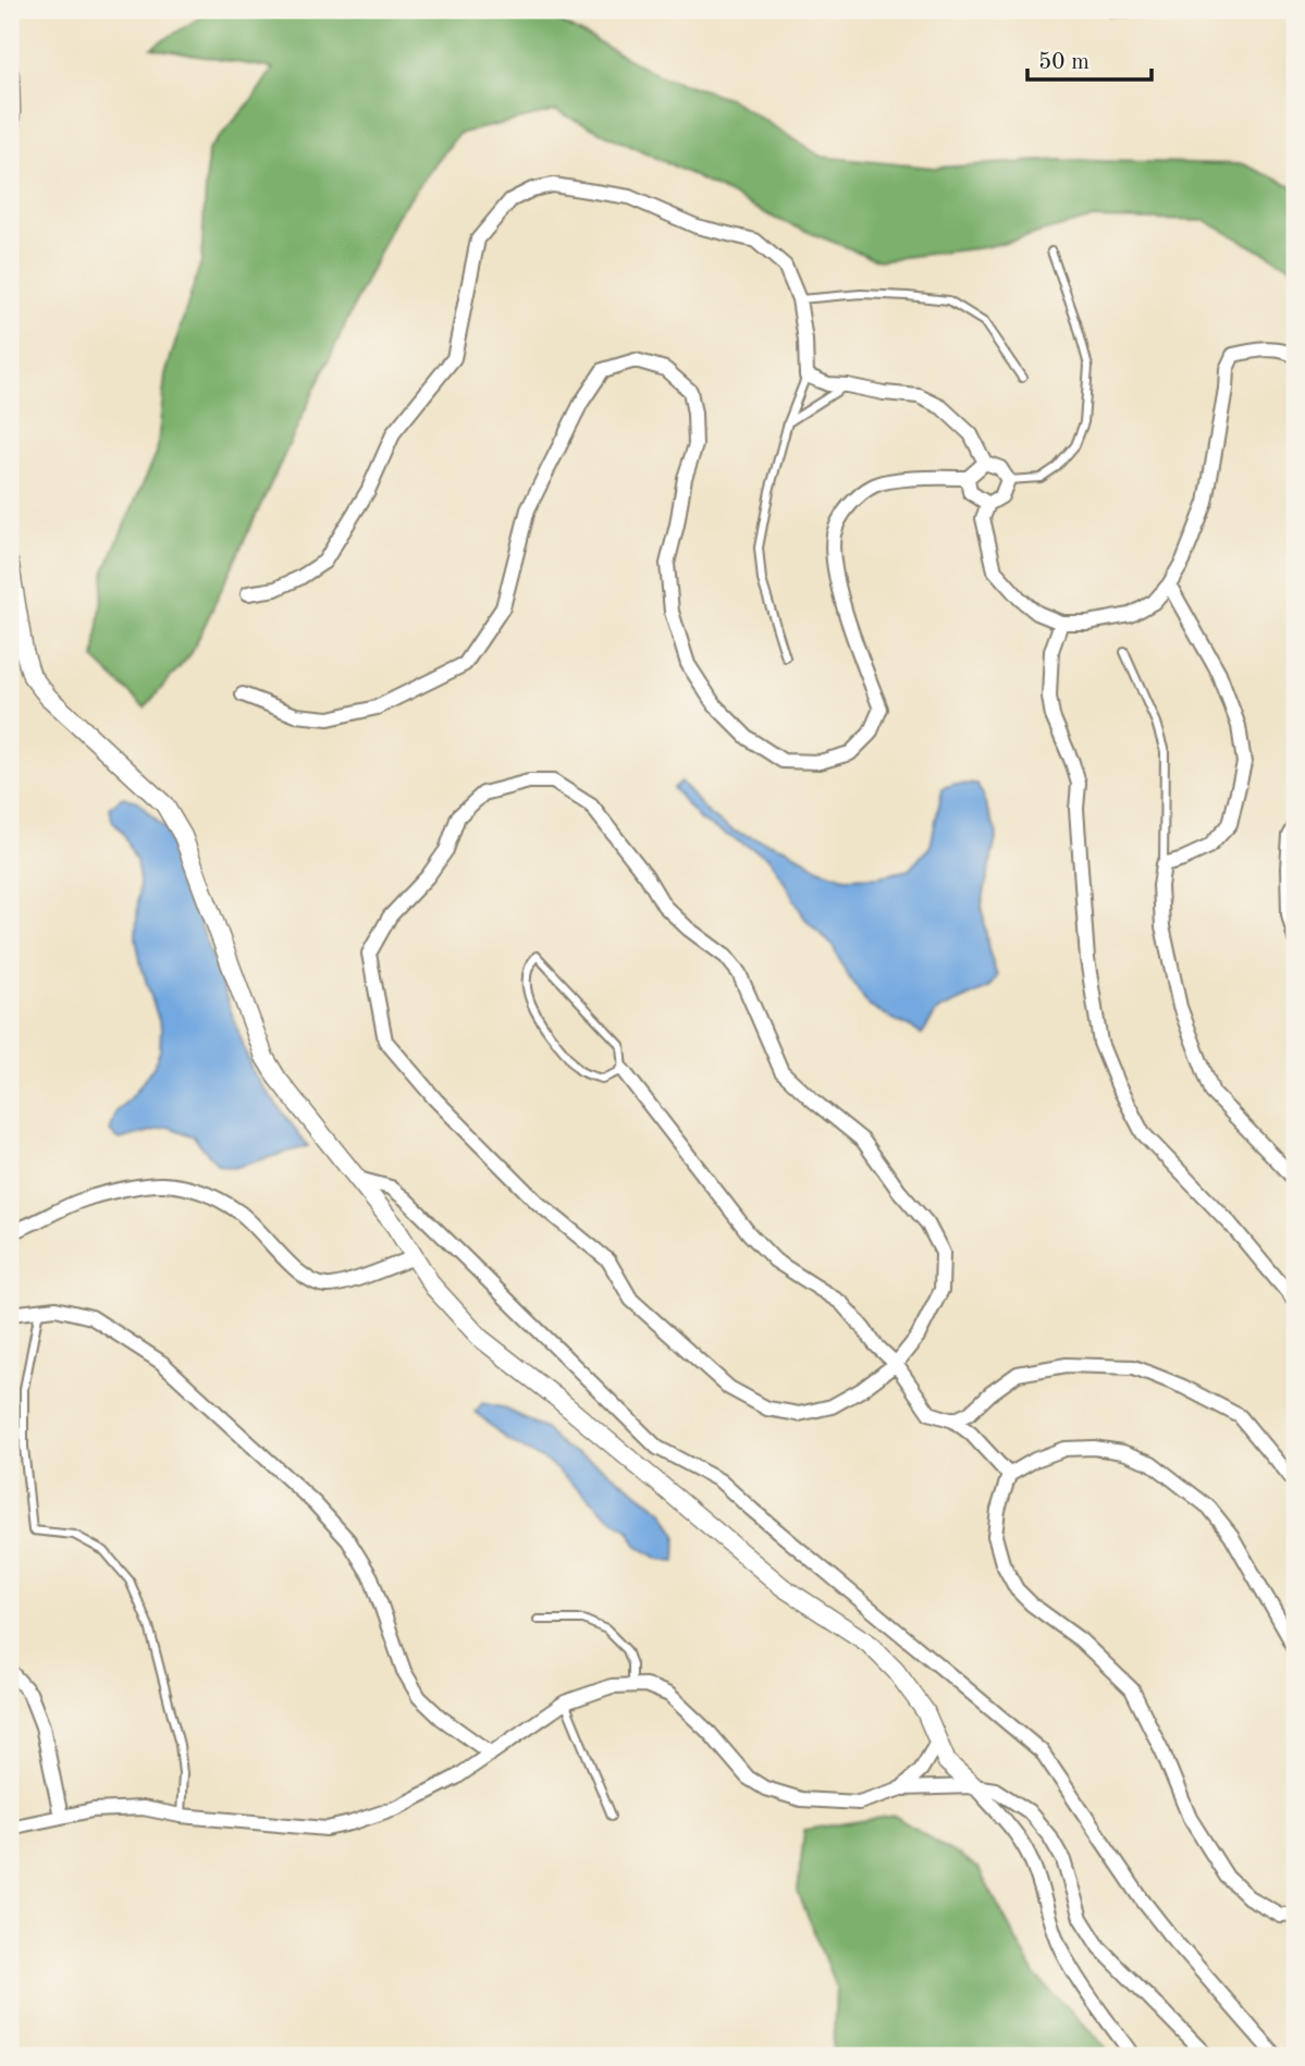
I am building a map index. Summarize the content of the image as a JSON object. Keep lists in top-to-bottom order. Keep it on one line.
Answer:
{"scale_bar":"50 m"}
